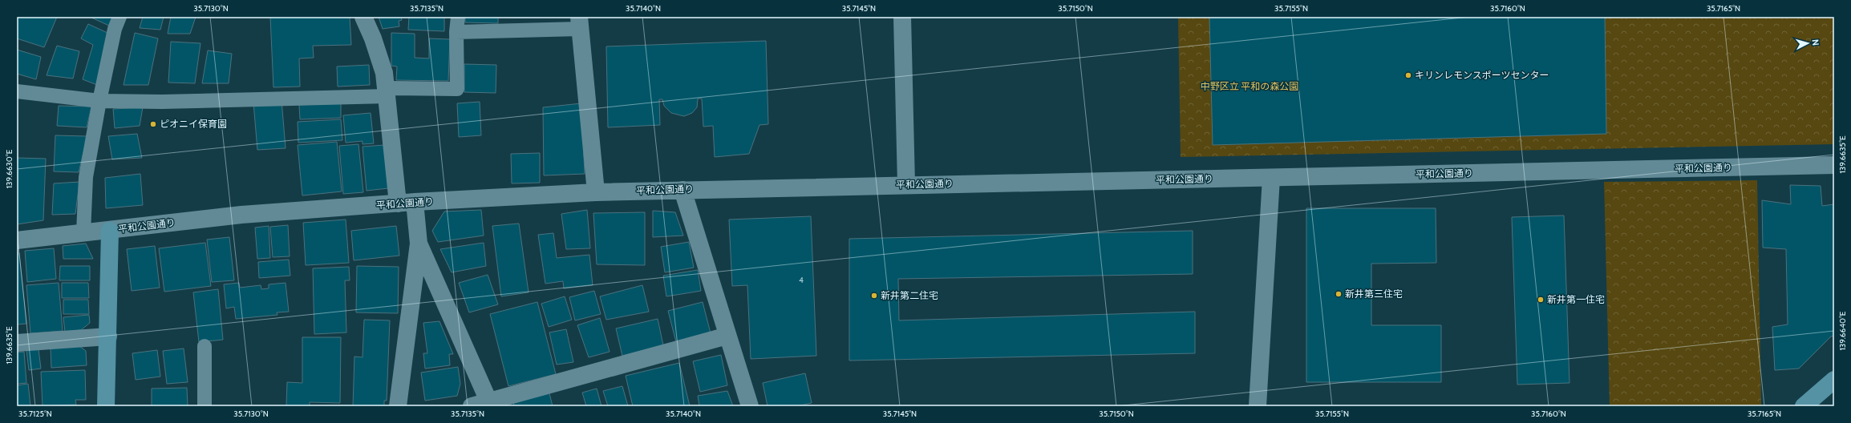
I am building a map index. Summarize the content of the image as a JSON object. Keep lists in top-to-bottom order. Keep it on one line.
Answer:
{"streets":{"street":["平和公園通り"]},"parks":["中野区立 平和の森公園"],"places":["キリンレモンスポーツセンター","ピオニイ保育園","新井第三住宅","新井第二住宅","新井第一住宅"],"house_numbers":["4"],"north":"right","coordinates":["35.7130°N","35.7135°N","35.7140°N","35.7145°N","35.7150°N","35.7155°N","35.7160°N","35.7165°N","139.6635°E","139.6630°E","139.6640°E","35.7125°N"]}
